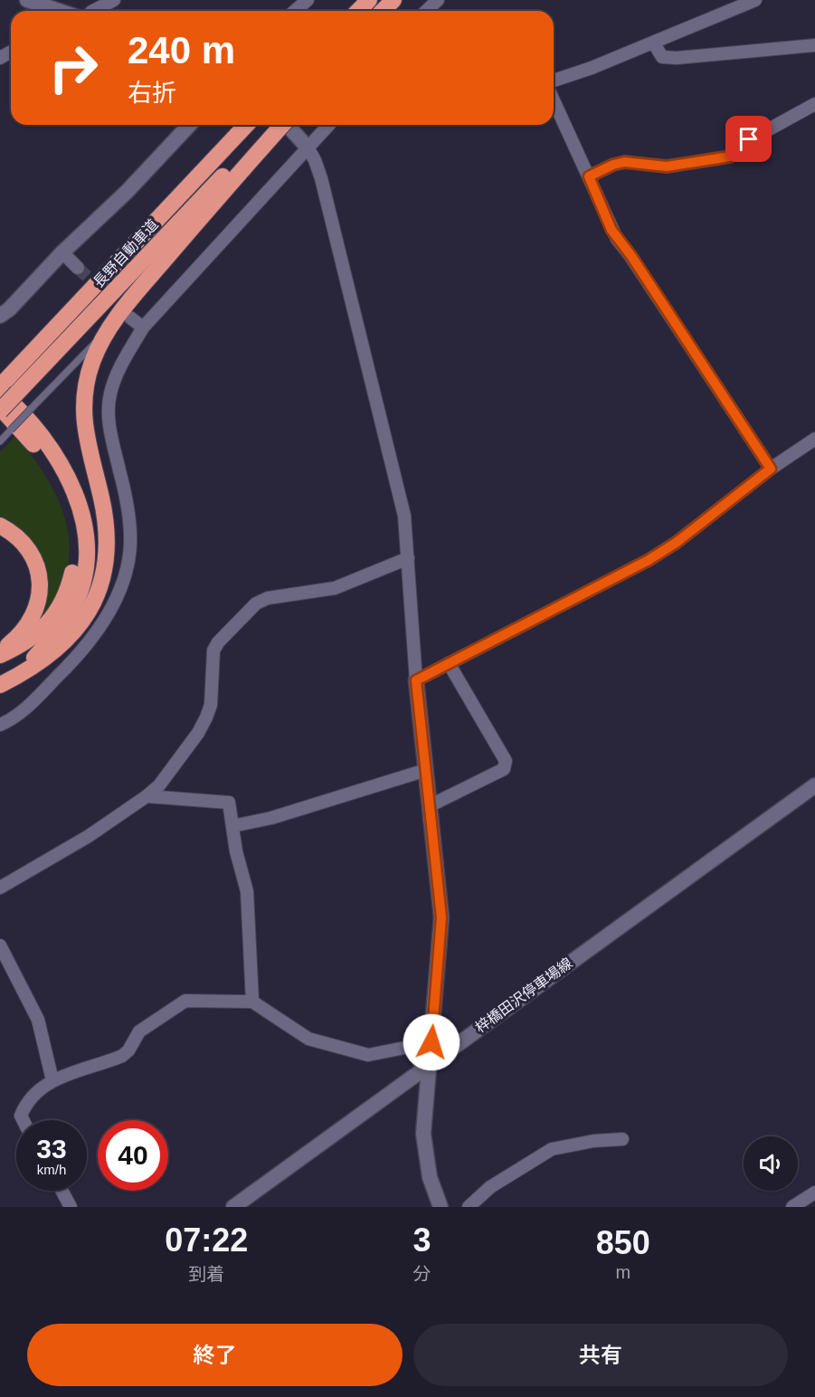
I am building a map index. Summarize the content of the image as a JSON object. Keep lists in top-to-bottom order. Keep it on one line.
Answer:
{"streets":{"highway":["長野自動車道"],"street":["梓橋田沢停車場線"]},"page":{"turn":["240 m","右折"],"speed":"33 km/h","limit":"40","eta":["07:22","到着","3","分","850","m"],"buttons":["終了","共有"]}}
